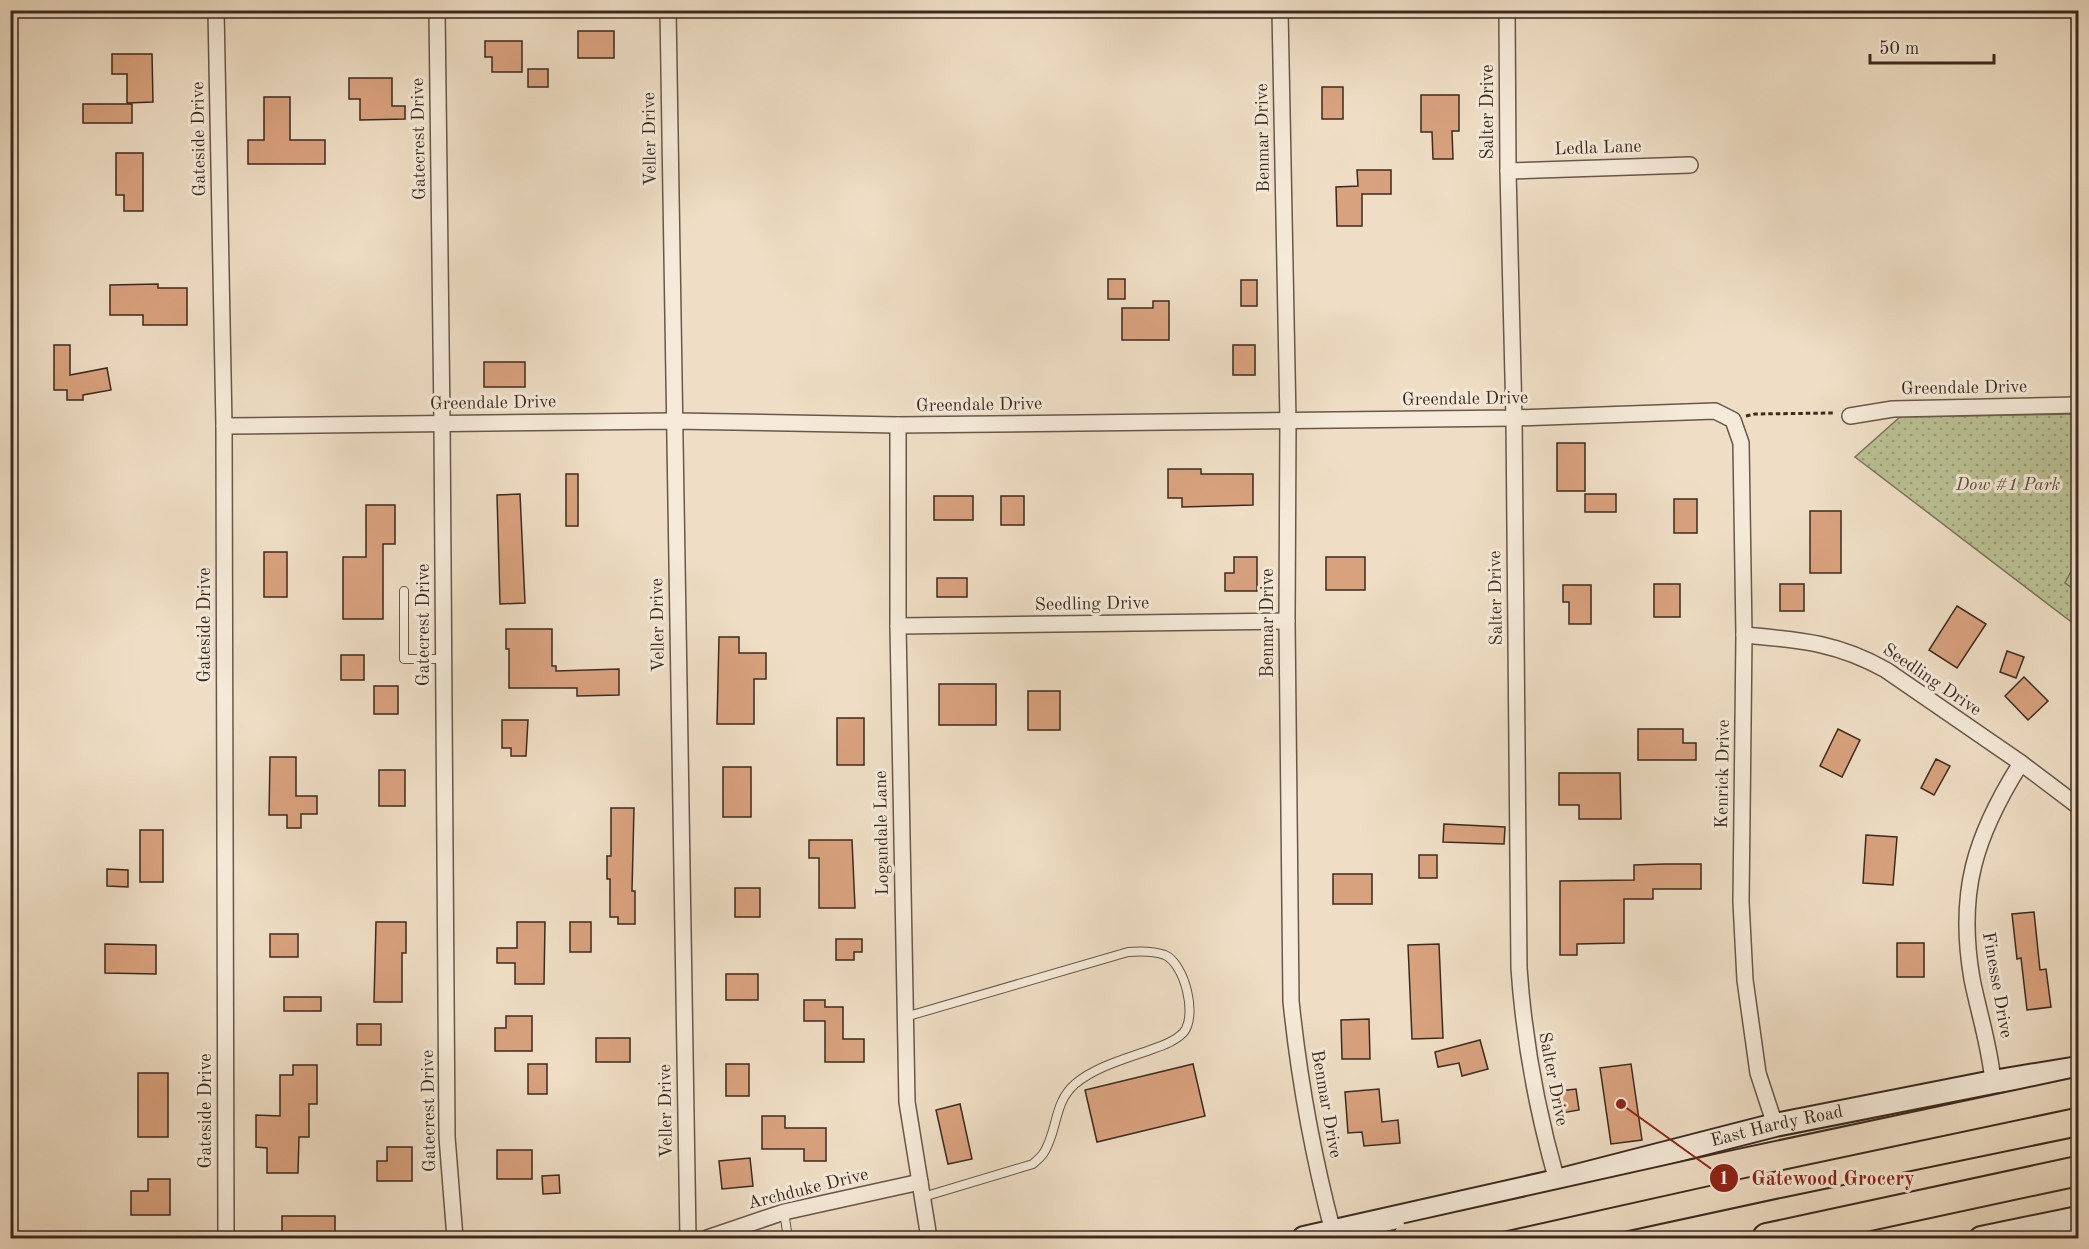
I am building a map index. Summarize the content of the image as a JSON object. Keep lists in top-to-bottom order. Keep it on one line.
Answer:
{"streets":{"main road":["East Hardy Road"],"street":["Salter Drive","Benmar Drive","Gateside Drive","Gatecrest Drive","Veller Drive","Ledla Lane","Greendale Drive","Seedling Drive","Kenrick Drive","Logandale Lane","Finesse Drive","Archduke Drive"]},"crossings":[["Salter Drive","Ledla Lane"],["Salter Drive","Greendale Drive"],["Salter Drive","East Hardy Road"],["Benmar Drive","Greendale Drive"],["Benmar Drive","Seedling Drive"],["Benmar Drive","East Hardy Road"],["Gateside Drive","Greendale Drive"],["Gatecrest Drive","Greendale Drive"],["Veller Drive","Greendale Drive"],["Greendale Drive","Kenrick Drive"],["Greendale Drive","Logandale Lane"],["Seedling Drive","Kenrick Drive"],["Seedling Drive","Logandale Lane"],["Seedling Drive","Finesse Drive"],["Kenrick Drive","East Hardy Road"],["Logandale Lane","Archduke Drive"],["Finesse Drive","East Hardy Road"]],"parks":["Dow #1 Park"],"places":["Gatewood Grocery"],"scale_bar":"50 m"}
